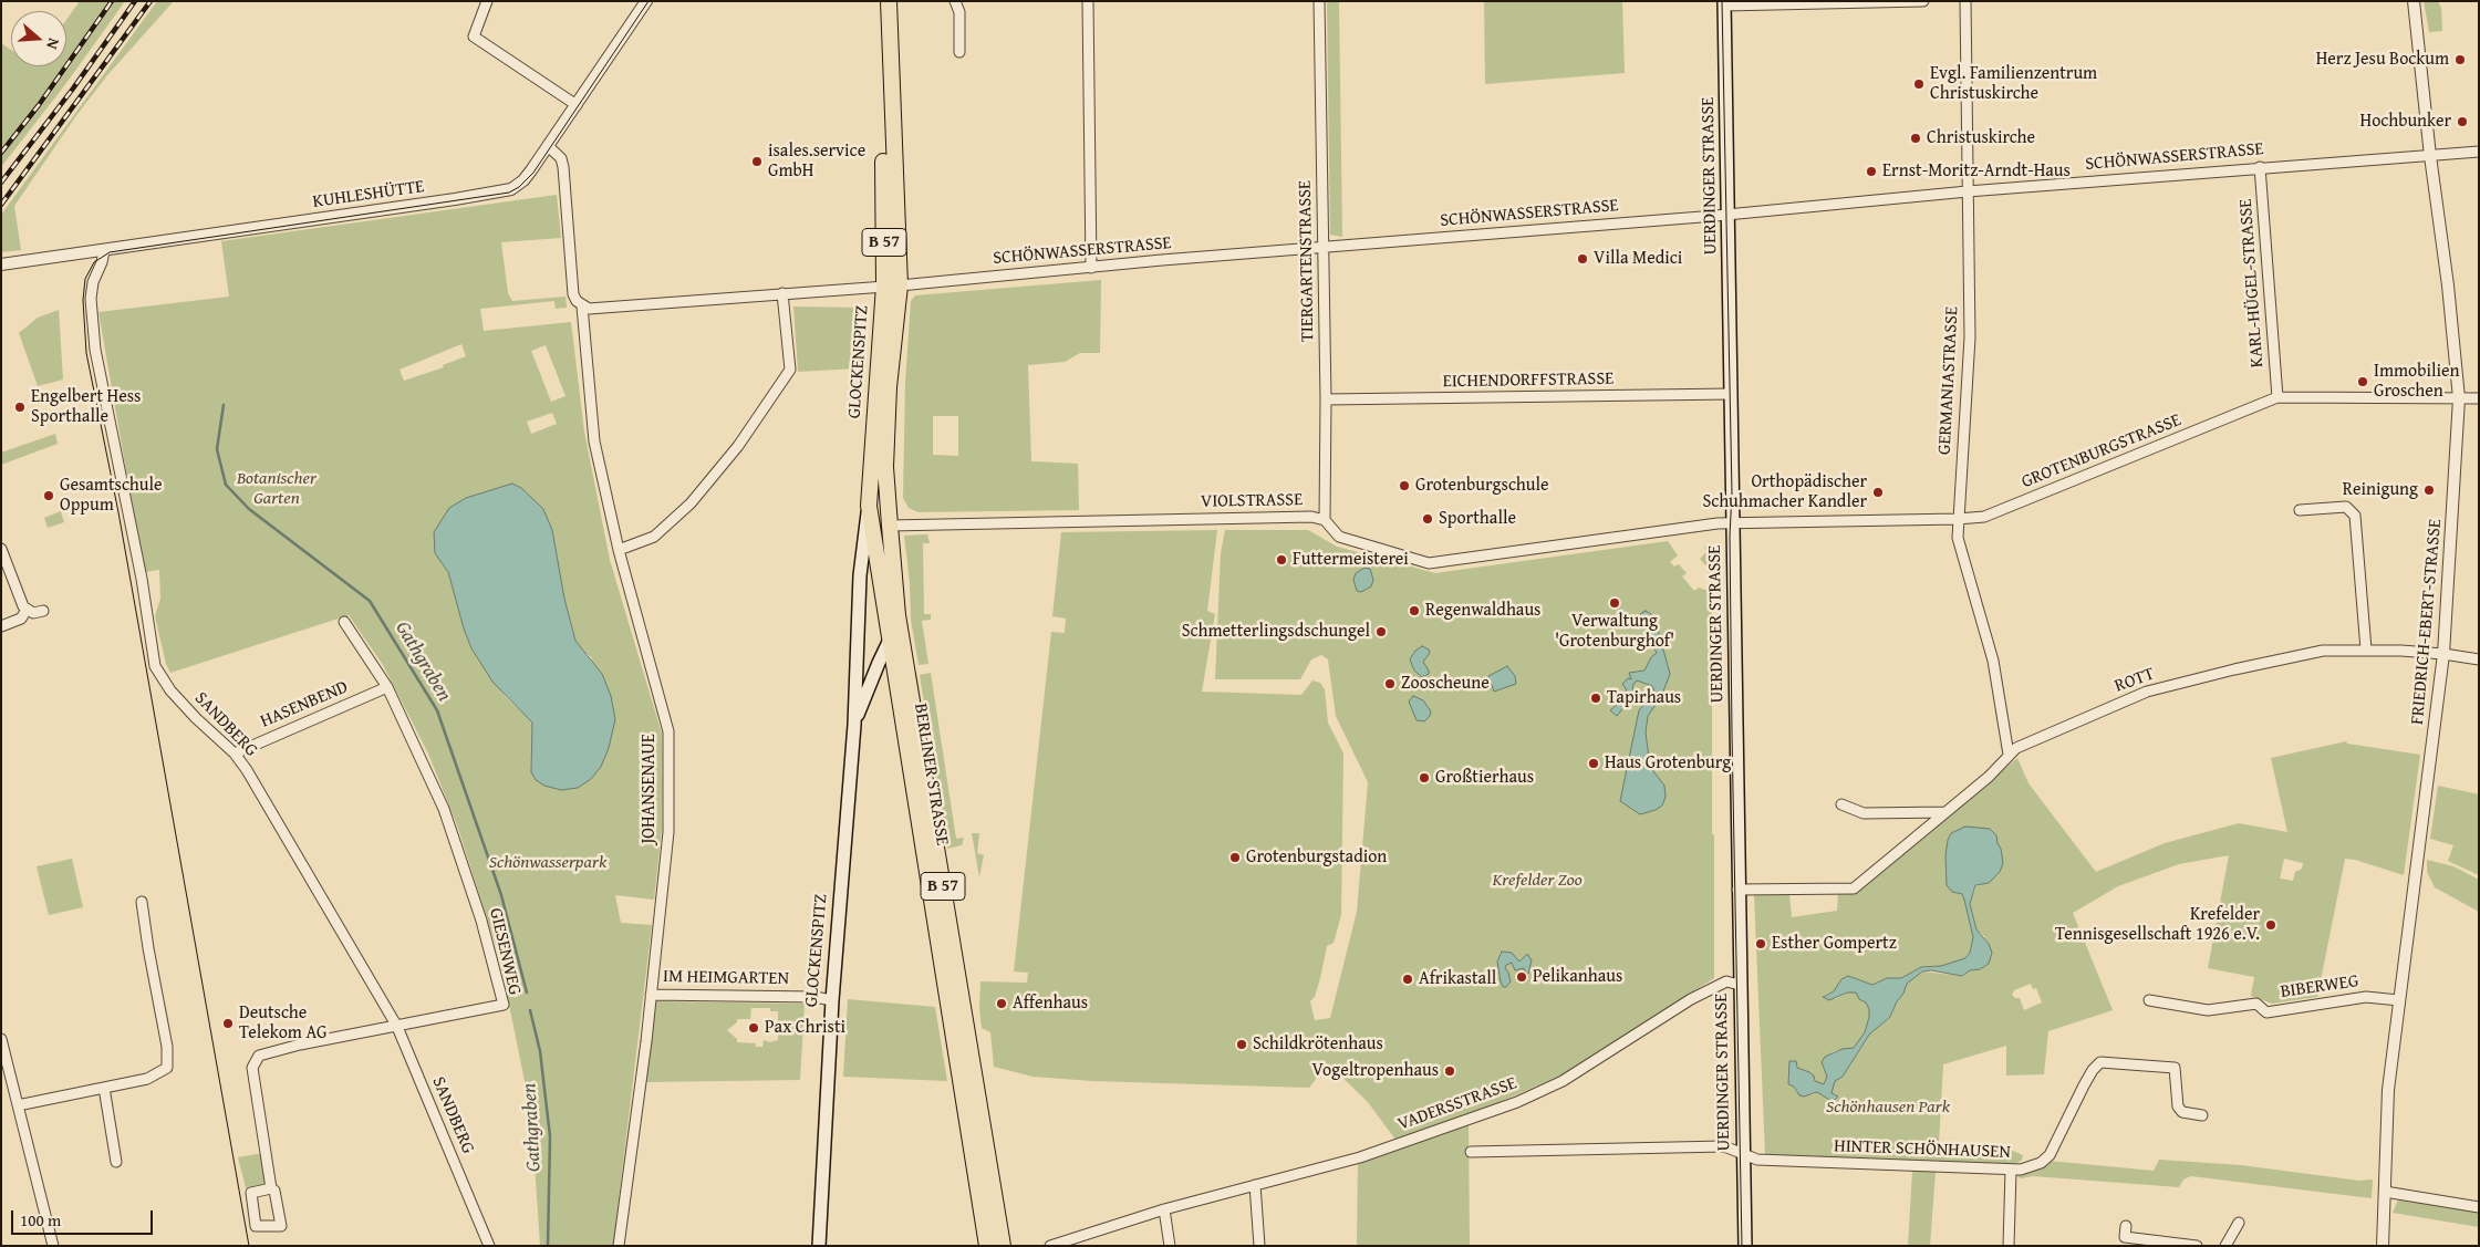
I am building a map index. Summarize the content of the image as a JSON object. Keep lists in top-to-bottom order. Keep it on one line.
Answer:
{"streets":{"main road":["UERDINGER STRASSE","B 57","GLOCKENSPITZ","BERLINER STRASSE"],"street":["SCHÖNWASSERSTRASSE","KUHLESHÜTTE","TIERGARTENSTRASSE","KARL-HÜGEL-STRASSE","EICHENDORFFSTRASSE","GERMANIASTRASSE","GROTENBURGSTRASSE","VIOLSTRASSE","FRIEDRICH-EBERT-STRASSE","ROTT","HASENBEND","SANDBERG","JOHANSENAUE","GIESENWEG","IM HEIMGARTEN","BIBERWEG","VADERSSTRASSE","HINTER SCHÖNHAUSEN"]},"crossings":[["SCHÖNWASSERSTRASSE","UERDINGER STRASSE"],["SCHÖNWASSERSTRASSE","TIERGARTENSTRASSE"],["SCHÖNWASSERSTRASSE","KARL-HÜGEL-STRASSE"],["SCHÖNWASSERSTRASSE","GLOCKENSPITZ"],["SCHÖNWASSERSTRASSE","GERMANIASTRASSE"],["SCHÖNWASSERSTRASSE","FRIEDRICH-EBERT-STRASSE"],["SCHÖNWASSERSTRASSE","JOHANSENAUE"],["UERDINGER STRASSE","EICHENDORFFSTRASSE"],["UERDINGER STRASSE","GROTENBURGSTRASSE"],["UERDINGER STRASSE","VIOLSTRASSE"],["UERDINGER STRASSE","ROTT"],["UERDINGER STRASSE","VADERSSTRASSE"],["UERDINGER STRASSE","HINTER SCHÖNHAUSEN"],["KUHLESHÜTTE","SANDBERG"],["KUHLESHÜTTE","JOHANSENAUE"],["TIERGARTENSTRASSE","EICHENDORFFSTRASSE"],["TIERGARTENSTRASSE","VIOLSTRASSE"],["KARL-HÜGEL-STRASSE","GROTENBURGSTRASSE"],["GLOCKENSPITZ","VIOLSTRASSE"],["GLOCKENSPITZ","BERLINER STRASSE"],["GLOCKENSPITZ","IM HEIMGARTEN"],["GERMANIASTRASSE","GROTENBURGSTRASSE"],["GERMANIASTRASSE","ROTT"],["GROTENBURGSTRASSE","VIOLSTRASSE"],["GROTENBURGSTRASSE","FRIEDRICH-EBERT-STRASSE"],["VIOLSTRASSE","BERLINER STRASSE"],["FRIEDRICH-EBERT-STRASSE","ROTT"],["FRIEDRICH-EBERT-STRASSE","BIBERWEG"],["HASENBEND","SANDBERG"],["HASENBEND","GIESENWEG"],["SANDBERG","GIESENWEG"],["JOHANSENAUE","IM HEIMGARTEN"]],"water":["Gathgraben"],"parks":["Botanischer Garten","Schönwasserpark","Krefelder Zoo","Schönhausen Park"],"places":["Herz Jesu Bockum","Evgl. Familienzentrum Christuskirche","Hochbunker","Christuskirche","isales.service GmbH","Ernst-Moritz-Arndt-Haus","Villa Medici","Immobilien Groschen","Engelbert Hess Sporthalle","Grotenburgschule","Reinigung","Orthopädischer Schuhmacher Kandler","Gesamtschule Oppum","Sporthalle","Futtermeisterei","Verwaltung 'Grotenburghof'","Regenwaldhaus","Schmetterlingsdschungel","Zooscheune","Tapirhaus","Haus Grotenburg","Großtierhaus","Grotenburgstadion","Krefelder Tennisgesellschaft 1926 e.V.","Esther Gompertz","Pelikanhaus","Afrikastall","Affenhaus","Deutsche Telekom AG","Pax Christi","Schildkrötenhaus","Vogeltropenhaus"],"scale_bar":"100 m","north":"right"}
